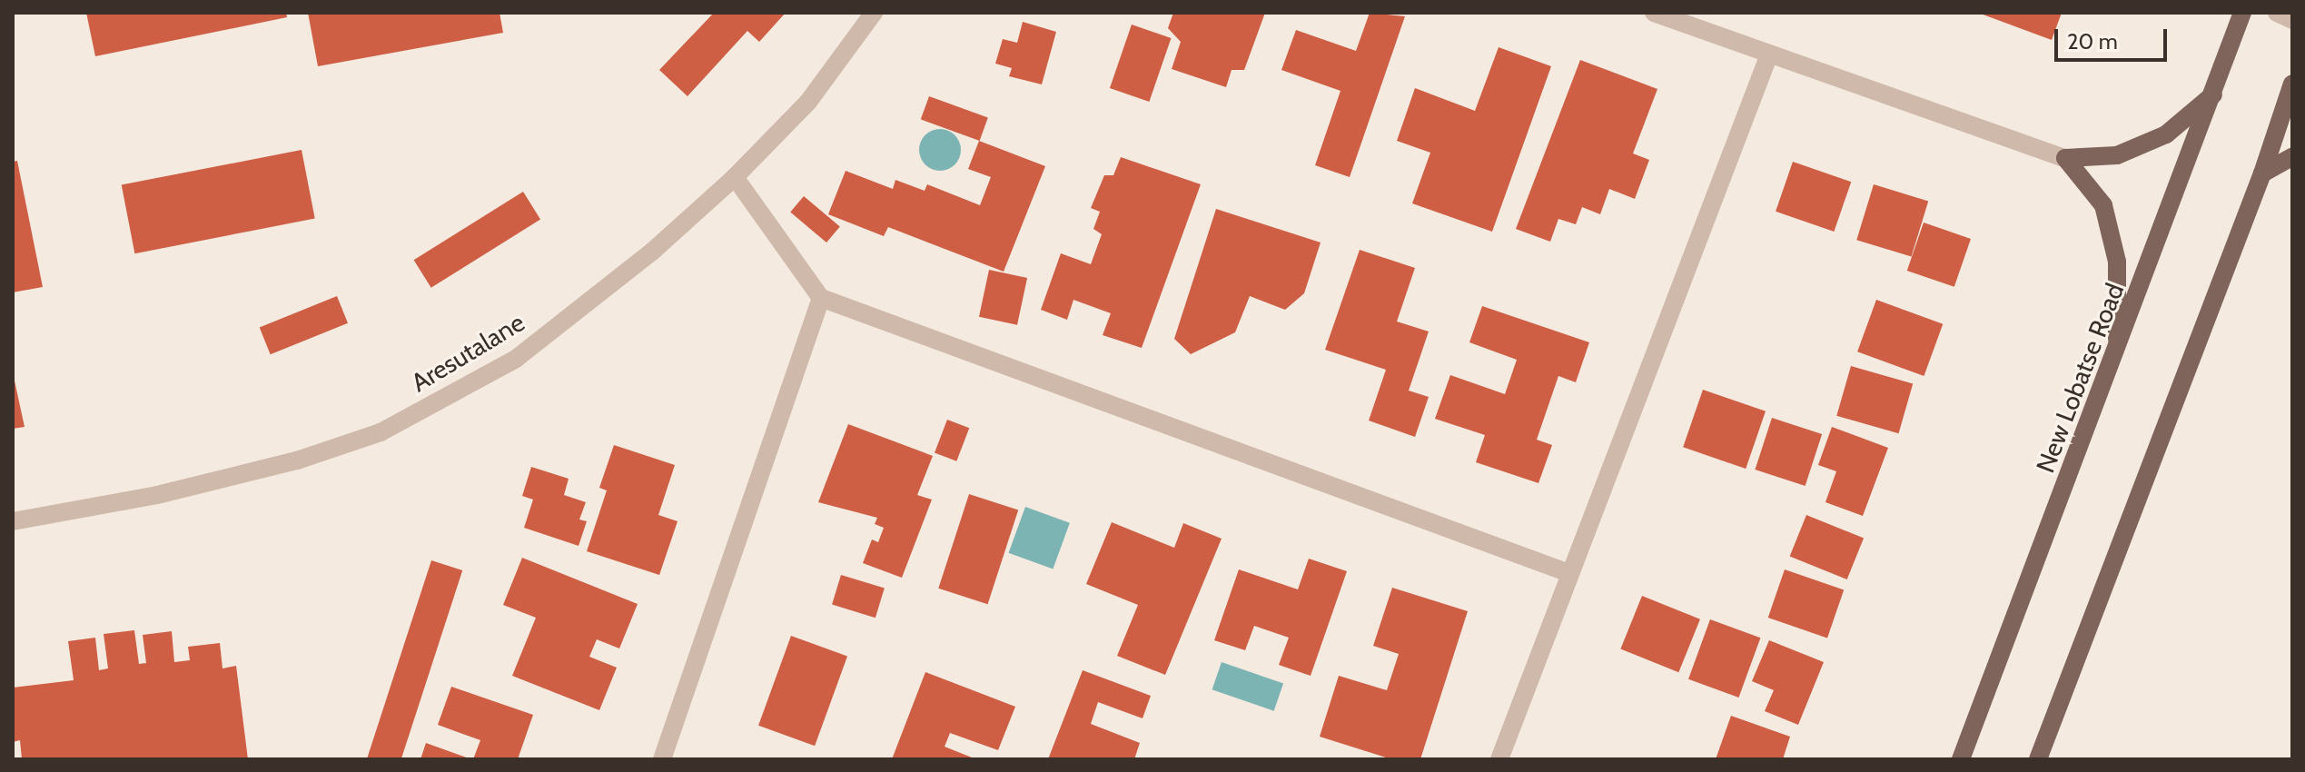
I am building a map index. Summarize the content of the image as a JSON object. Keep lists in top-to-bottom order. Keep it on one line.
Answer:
{"streets":{"main road":["New Lobatse Road"],"street":["Aresutalane"]},"scale_bar":"20 m"}
